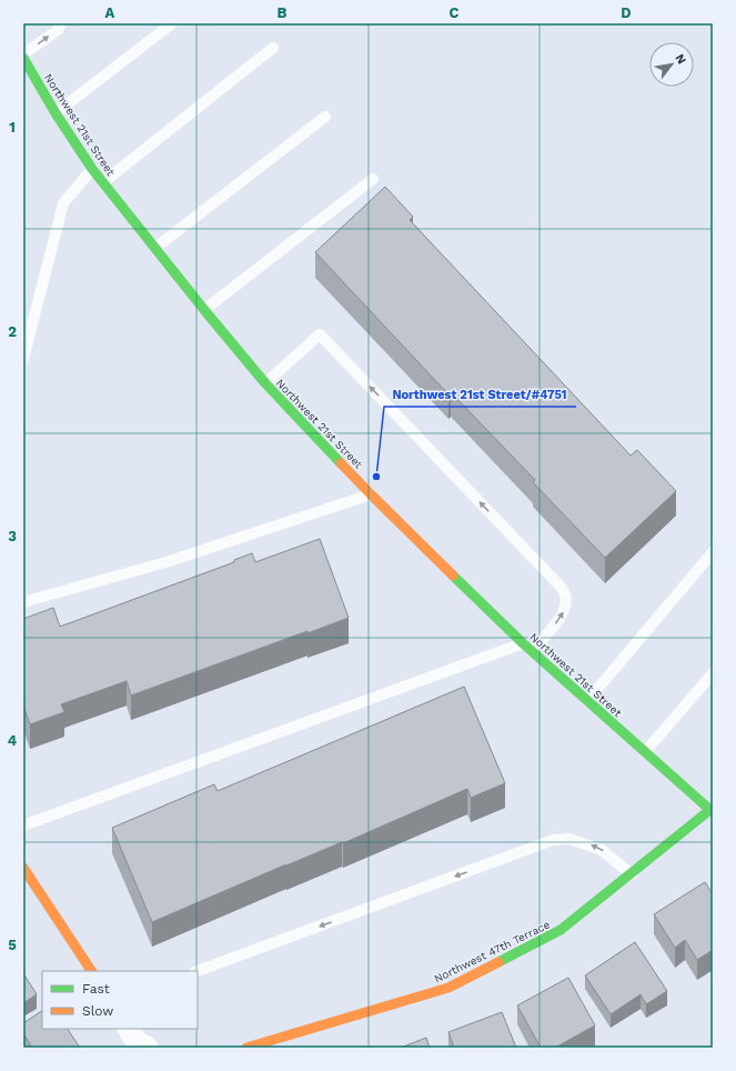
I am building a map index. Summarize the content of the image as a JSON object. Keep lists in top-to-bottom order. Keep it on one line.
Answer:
{"streets":{"street":["Northwest 21st Street","Northwest 47th Terrace"]},"crossings":[["Northwest 21st Street","Northwest 47th Terrace"]],"places":["Northwest 21st Street/#4751"],"legend":["Fast","Slow"],"north":"top right","grid":{"columns":["A","B","C","D"],"rows":["1","2","3","4","5"]}}
